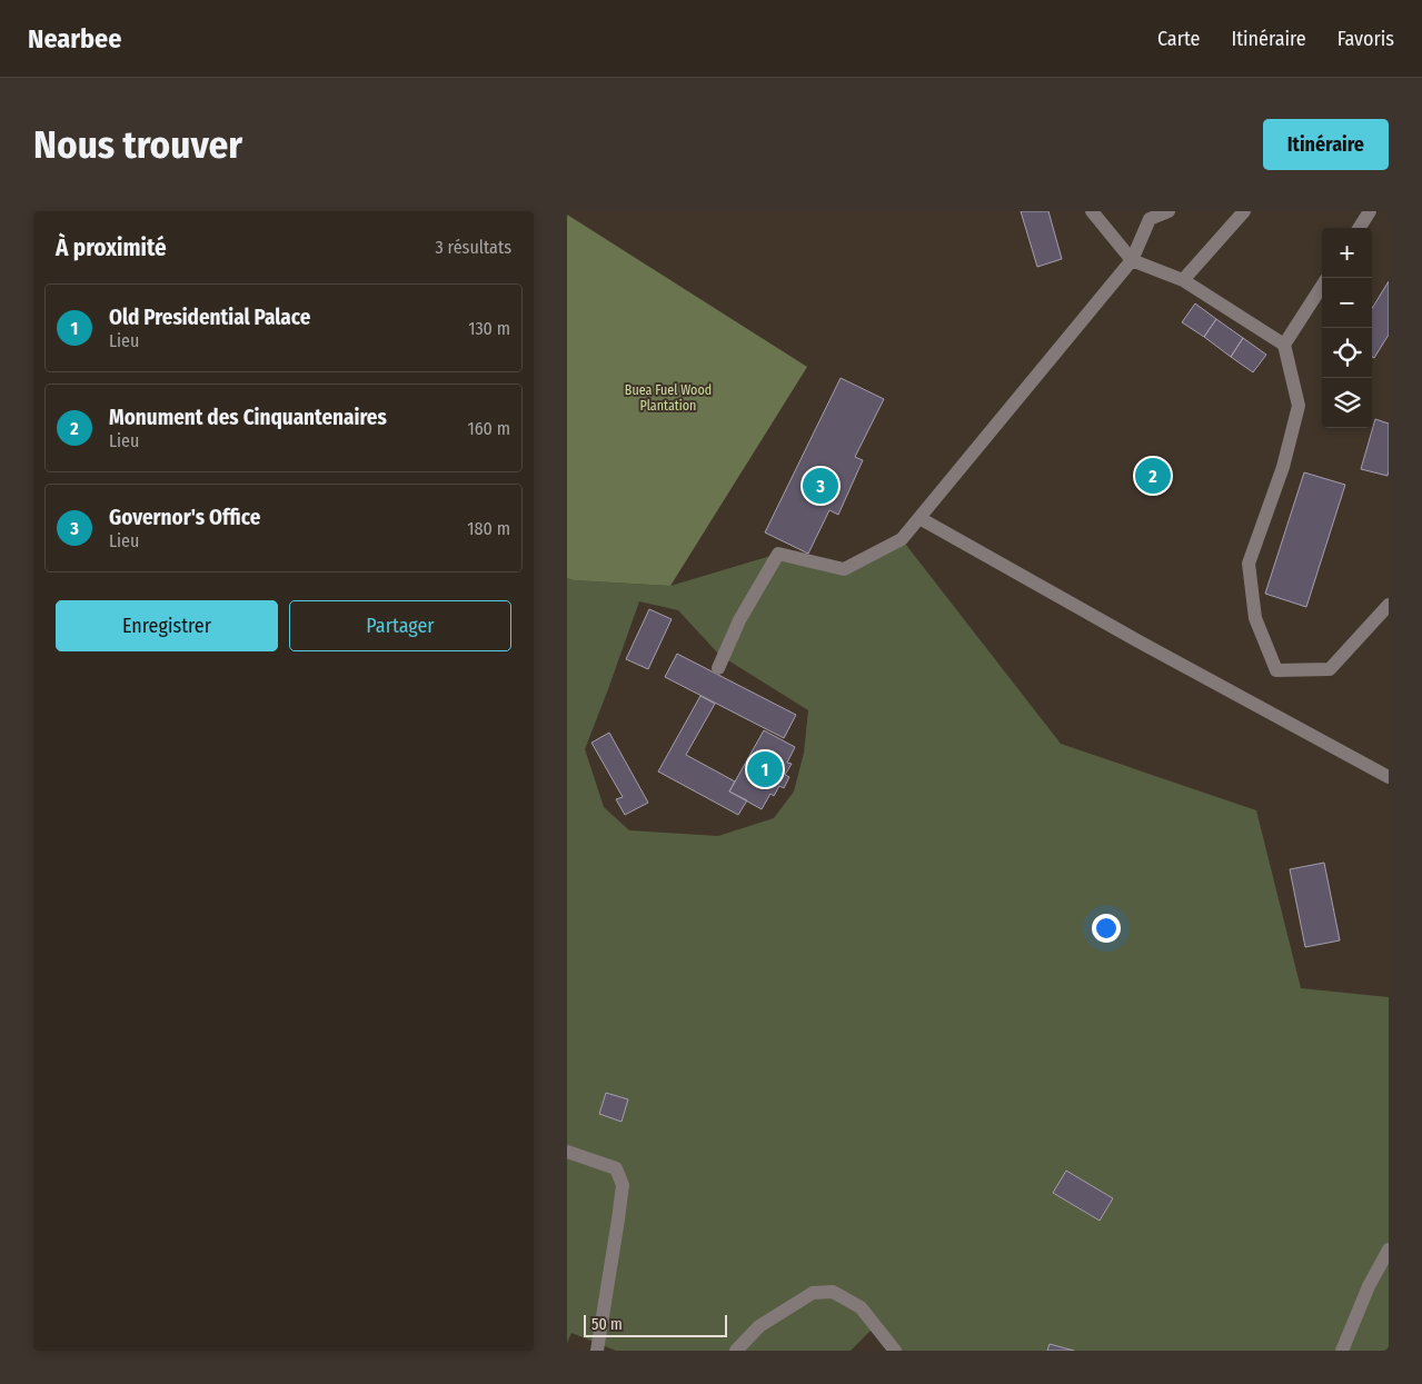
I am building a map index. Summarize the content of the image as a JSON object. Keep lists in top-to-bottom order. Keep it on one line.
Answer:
{"parks":["Buea Fuel Wood Plantation"],"scale_bar":"50 m","page":{"header":"Nearbee","nav":["Carte","Itinéraire","Favoris"],"buttons":["Itinéraire",["Enregistrer","Partager"]],"title":"Nous trouver","heading":["À proximité","3 résultats"],"map_buttons":["+","−"],"list":[{"mark":"1","name":"Old Presidential Palace","note":"Lieu","value":"130 m"},{"mark":"2","name":"Monument des Cinquantenaires","note":"Lieu","value":"160 m"},{"mark":"3","name":"Governor's Office","note":"Lieu","value":"180 m"}],"pins":["2","3","1"],"scale":"50 m"}}
